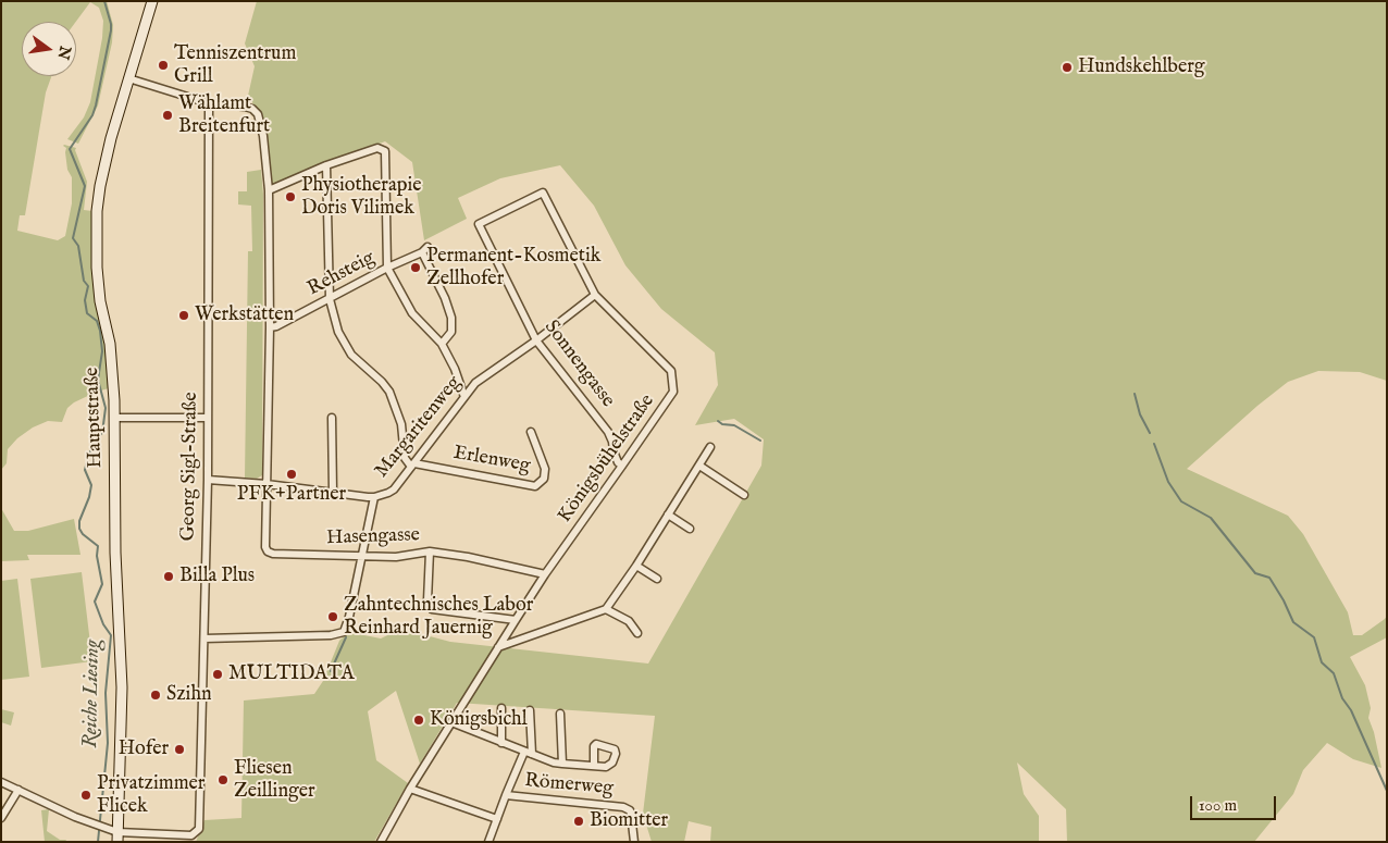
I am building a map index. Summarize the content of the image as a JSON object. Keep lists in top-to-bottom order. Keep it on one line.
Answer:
{"streets":{"main road":["Hauptstraße"],"street":["Rehsteig","Sonnengasse","Margaritenweg","Königsbühelstraße","Erlenweg","Georg Sigl-Straße","Hasengasse","Römerweg"]},"crossings":[["Sonnengasse","Margaritenweg"],["Sonnengasse","Königsbühelstraße"],["Hauptstraße","Georg Sigl-Straße"],["Margaritenweg","Königsbühelstraße"],["Margaritenweg","Erlenweg"],["Margaritenweg","Georg Sigl-Straße"],["Margaritenweg","Hasengasse"],["Königsbühelstraße","Hasengasse"]],"water":["Reiche Liesing"],"places":["Tenniszentrum Grill","Hundskehlberg","Wählamt Breitenfurt","Physiotherapie Doris Vilimek","Permanent-Kosmetik Zellhofer","Werkstätten","PFK+Partner","Billa Plus","Zahntechnisches Labor Reinhard Jauernig","MULTIDATA","Szihn","Königsbichl","Hofer","Fliesen Zeillinger","Privatzimmer Flicek","Biomitter"],"scale_bar":"100 m","north":"right"}
